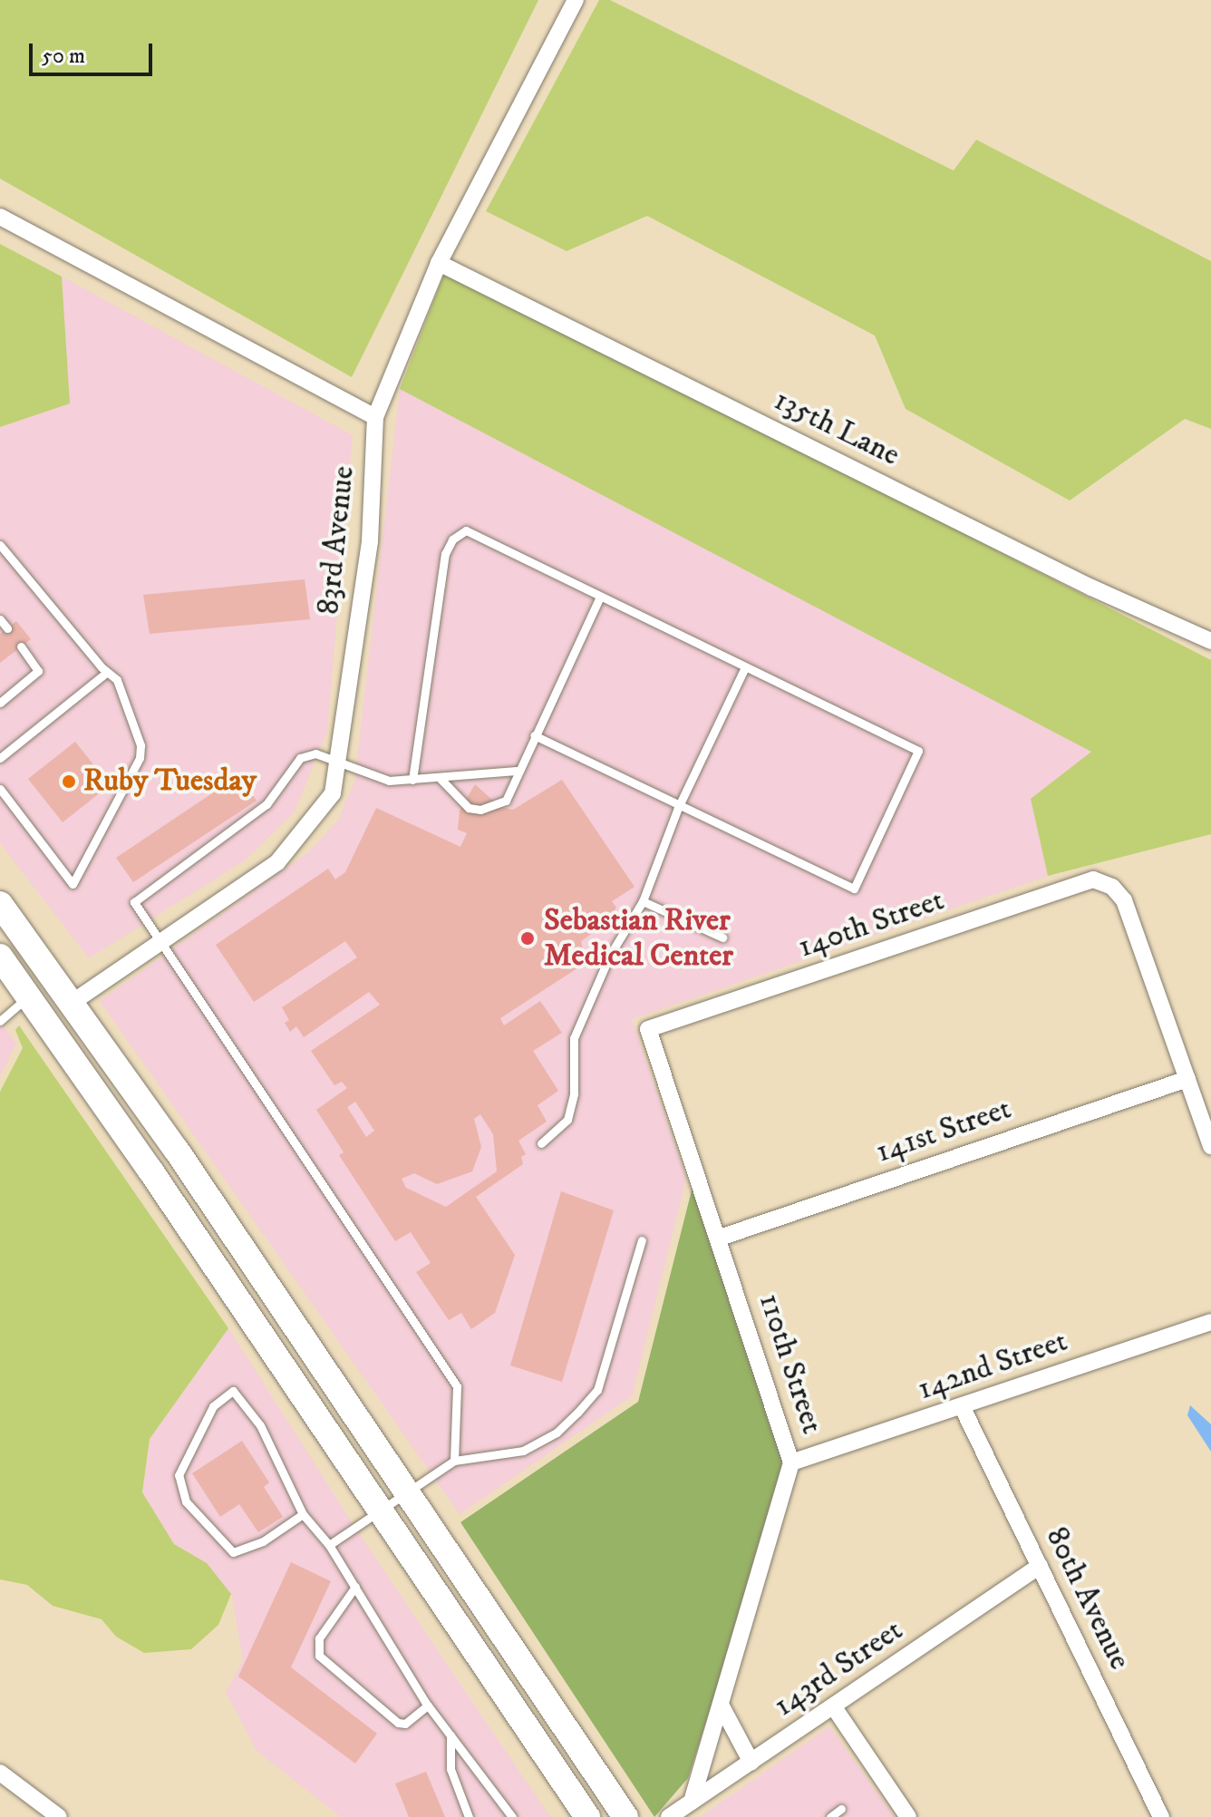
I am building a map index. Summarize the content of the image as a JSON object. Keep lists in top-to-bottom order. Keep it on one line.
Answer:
{"streets":{"street":["135th Lane","83rd Avenue","140th Street","141st Street","110th Street","142nd Street","80th Avenue","143rd Street"]},"crossings":[["135th Lane","83rd Avenue"],["140th Street","141st Street"],["140th Street","110th Street"],["141st Street","110th Street"],["110th Street","142nd Street"],["110th Street","143rd Street"],["142nd Street","80th Avenue"],["80th Avenue","143rd Street"]],"places":["Ruby Tuesday","Sebastian River Medical Center"],"scale_bar":"50 m"}
